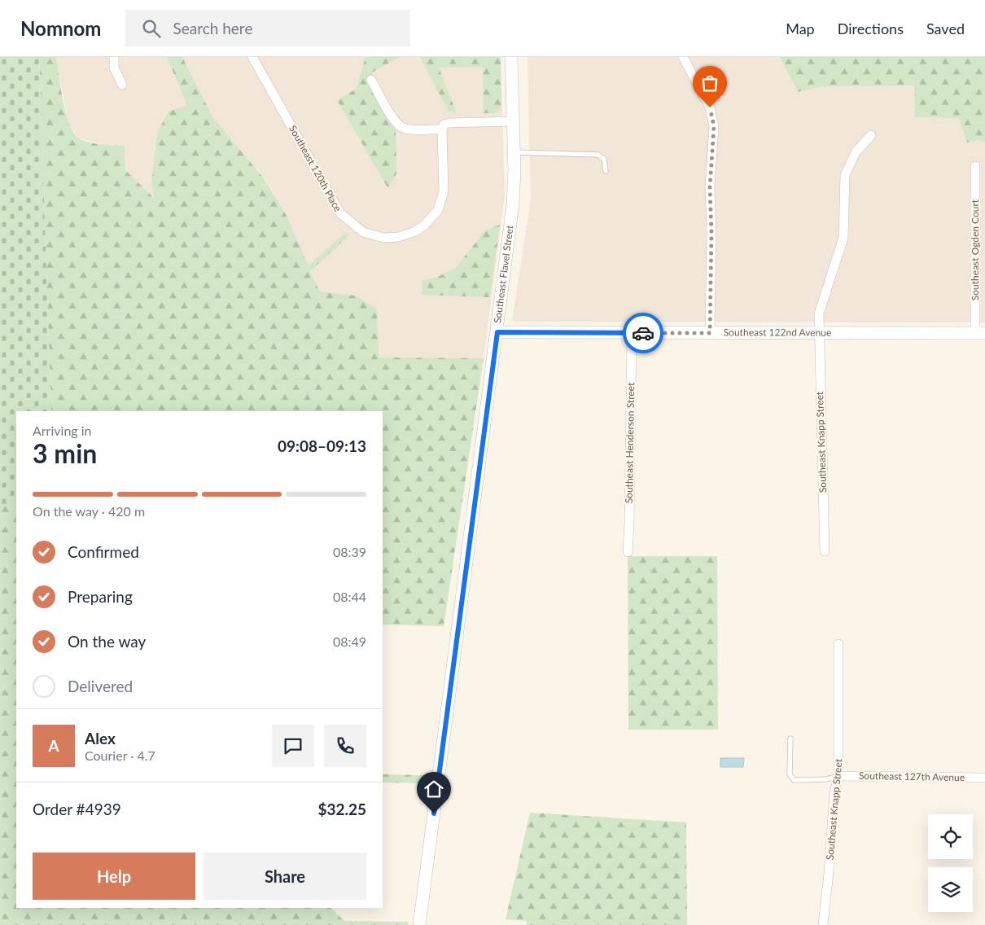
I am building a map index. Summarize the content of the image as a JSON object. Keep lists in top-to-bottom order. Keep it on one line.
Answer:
{"streets":{"street":["Southeast 120th Place","Southeast Ogden Court","Southeast Flavel Street","Southeast 122nd Avenue","Southeast Knapp Street","Southeast Henderson Street","Southeast 127th Avenue"]},"crossings":[["Southeast Ogden Court","Southeast 122nd Avenue"],["Southeast Flavel Street","Southeast 122nd Avenue"],["Southeast 122nd Avenue","Southeast Knapp Street"],["Southeast 122nd Avenue","Southeast Henderson Street"],["Southeast Knapp Street","Southeast 127th Avenue"]],"page":{"header":"Nomnom","search":"Search here","nav":["Map","Directions","Saved"],"heading":["3 min","Arriving in","09:08–09:13"],"panel":["Alex","Courier · 4.7","Order #4939","$32.25"],"bar":"On the way · 420 m","list":[["Confirmed","08:39"],["Preparing","08:44"],["On the way","08:49"],"Delivered"],"round":"A","buttons":["Help","Share"]}}
